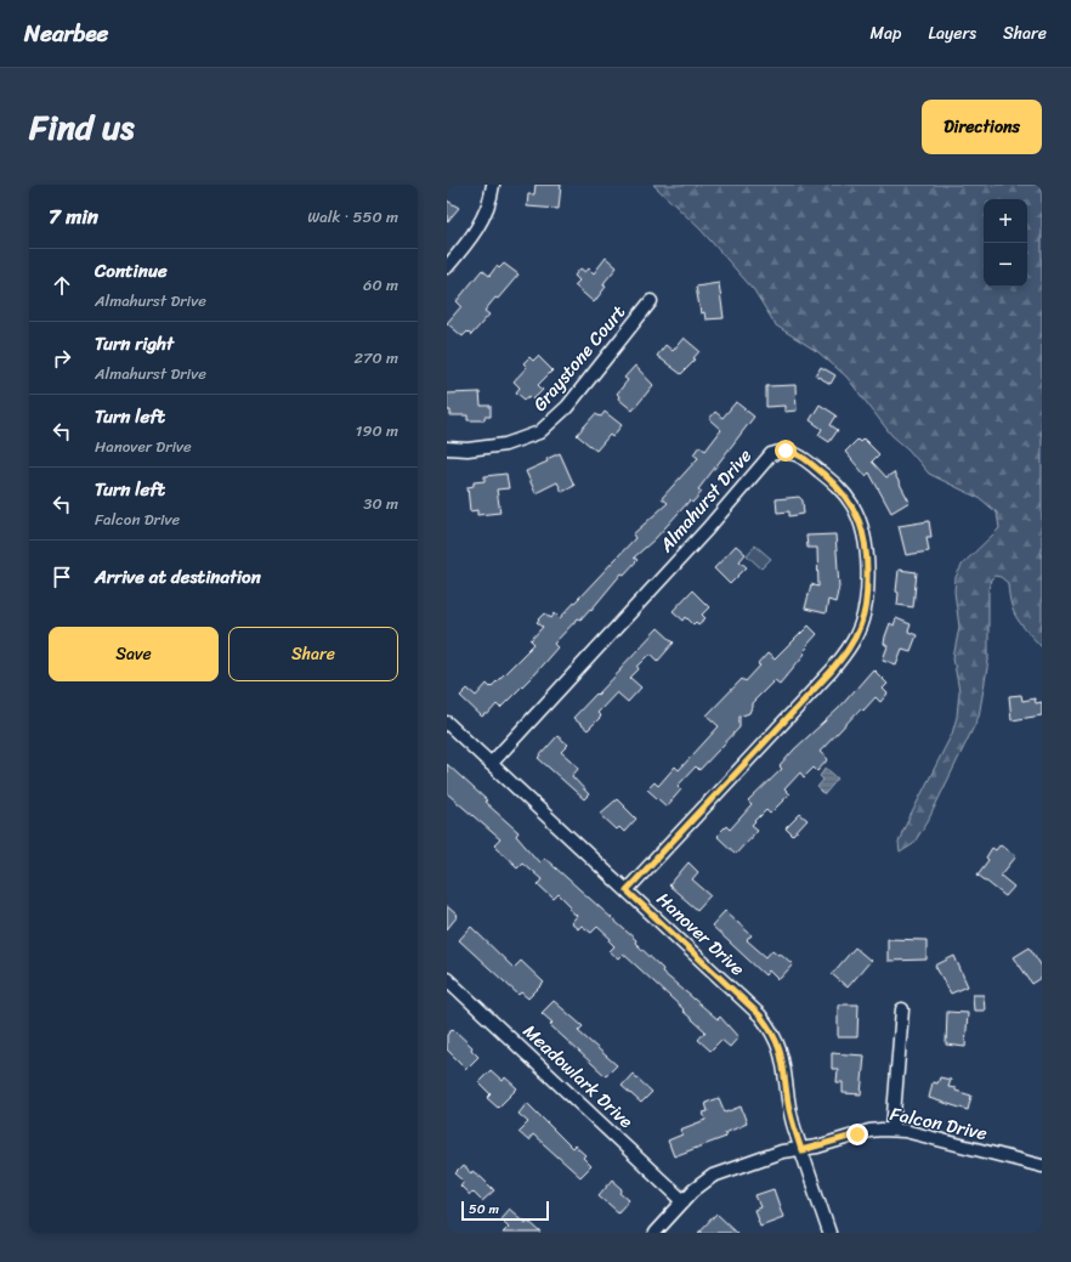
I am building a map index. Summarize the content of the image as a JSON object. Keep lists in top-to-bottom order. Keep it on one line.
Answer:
{"streets":{"street":["Graystone Court","Almahurst Drive","Hanover Drive","Meadowlark Drive","Falcon Drive"]},"crossings":[["Almahurst Drive","Hanover Drive"],["Hanover Drive","Falcon Drive"],["Meadowlark Drive","Falcon Drive"]],"scale_bar":"50 m","page":{"header":"Nearbee","nav":["Map","Layers","Share"],"title":"Find us","buttons":["Directions",["Save","Share"]],"heading":["7 min","Walk · 550 m"],"map_buttons":["+","−"],"list":[["Continue","Almahurst Drive","60 m"],["Turn right","Almahurst Drive","270 m"],["Turn left","Hanover Drive","190 m"],["Turn left","Falcon Drive","30 m"],"Arrive at destination"],"scale":"50 m"}}
